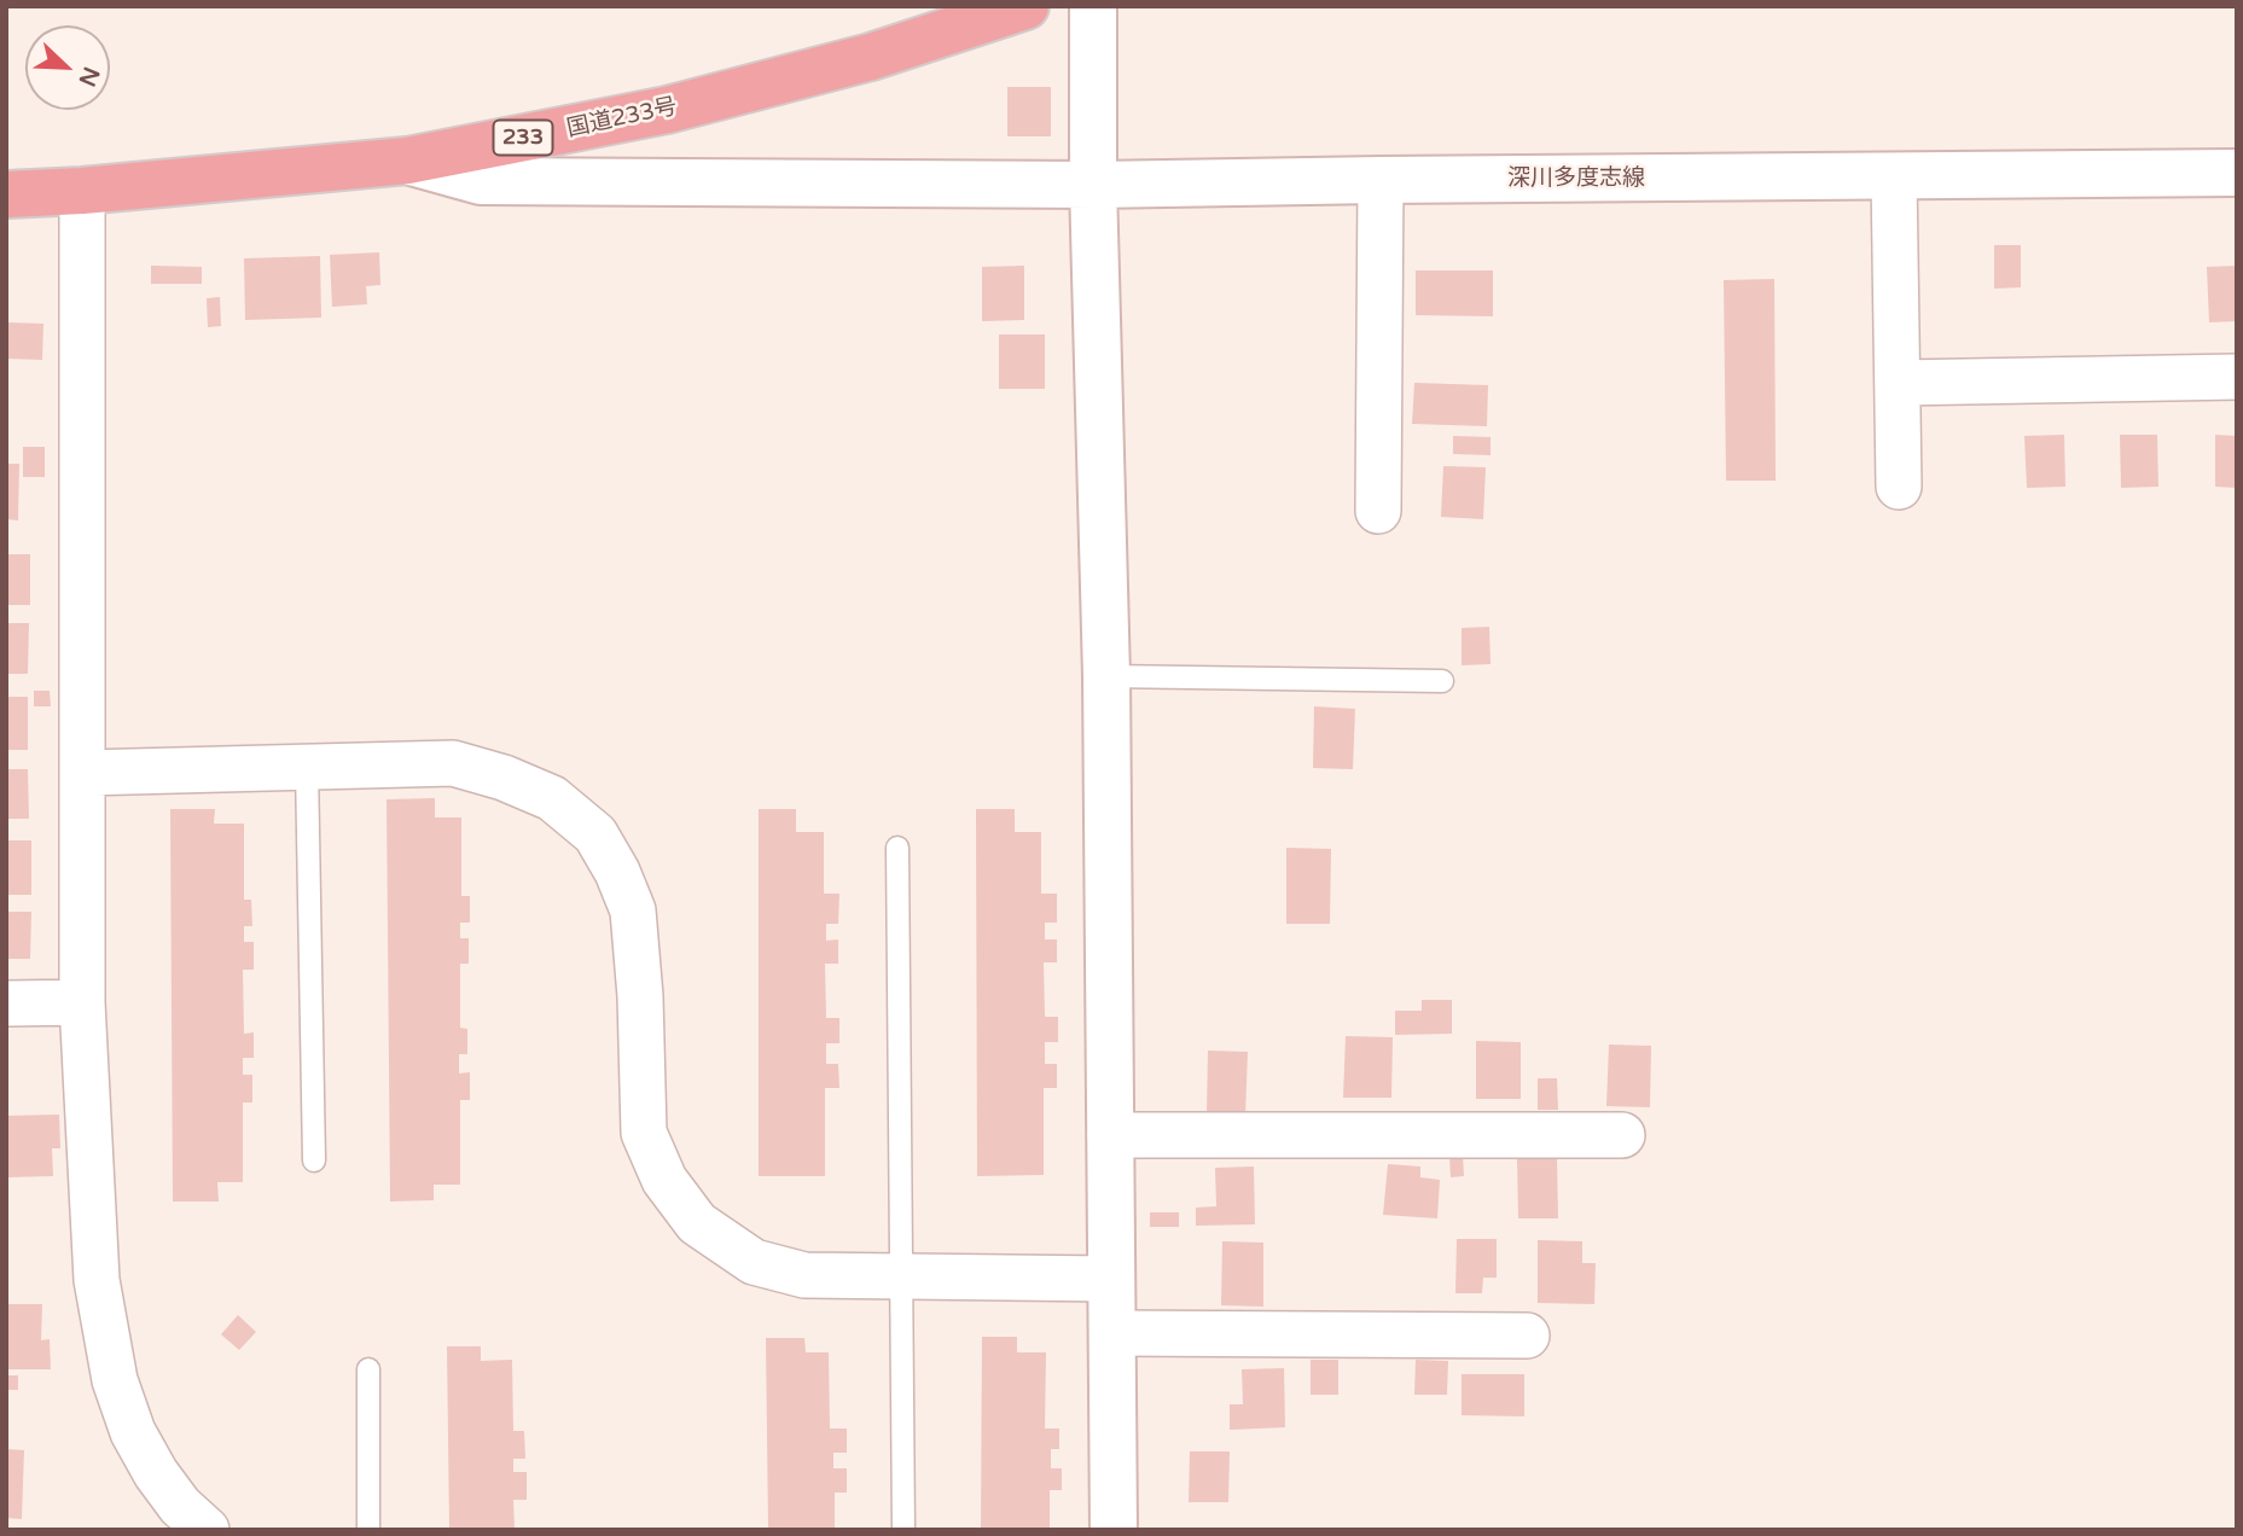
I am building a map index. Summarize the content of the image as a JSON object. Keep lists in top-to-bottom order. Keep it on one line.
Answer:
{"streets":{"highway":["国道233号","233"],"street":["深川多度志線"]},"crossings":[["国道233号","深川多度志線"]],"north":"bottom right"}
